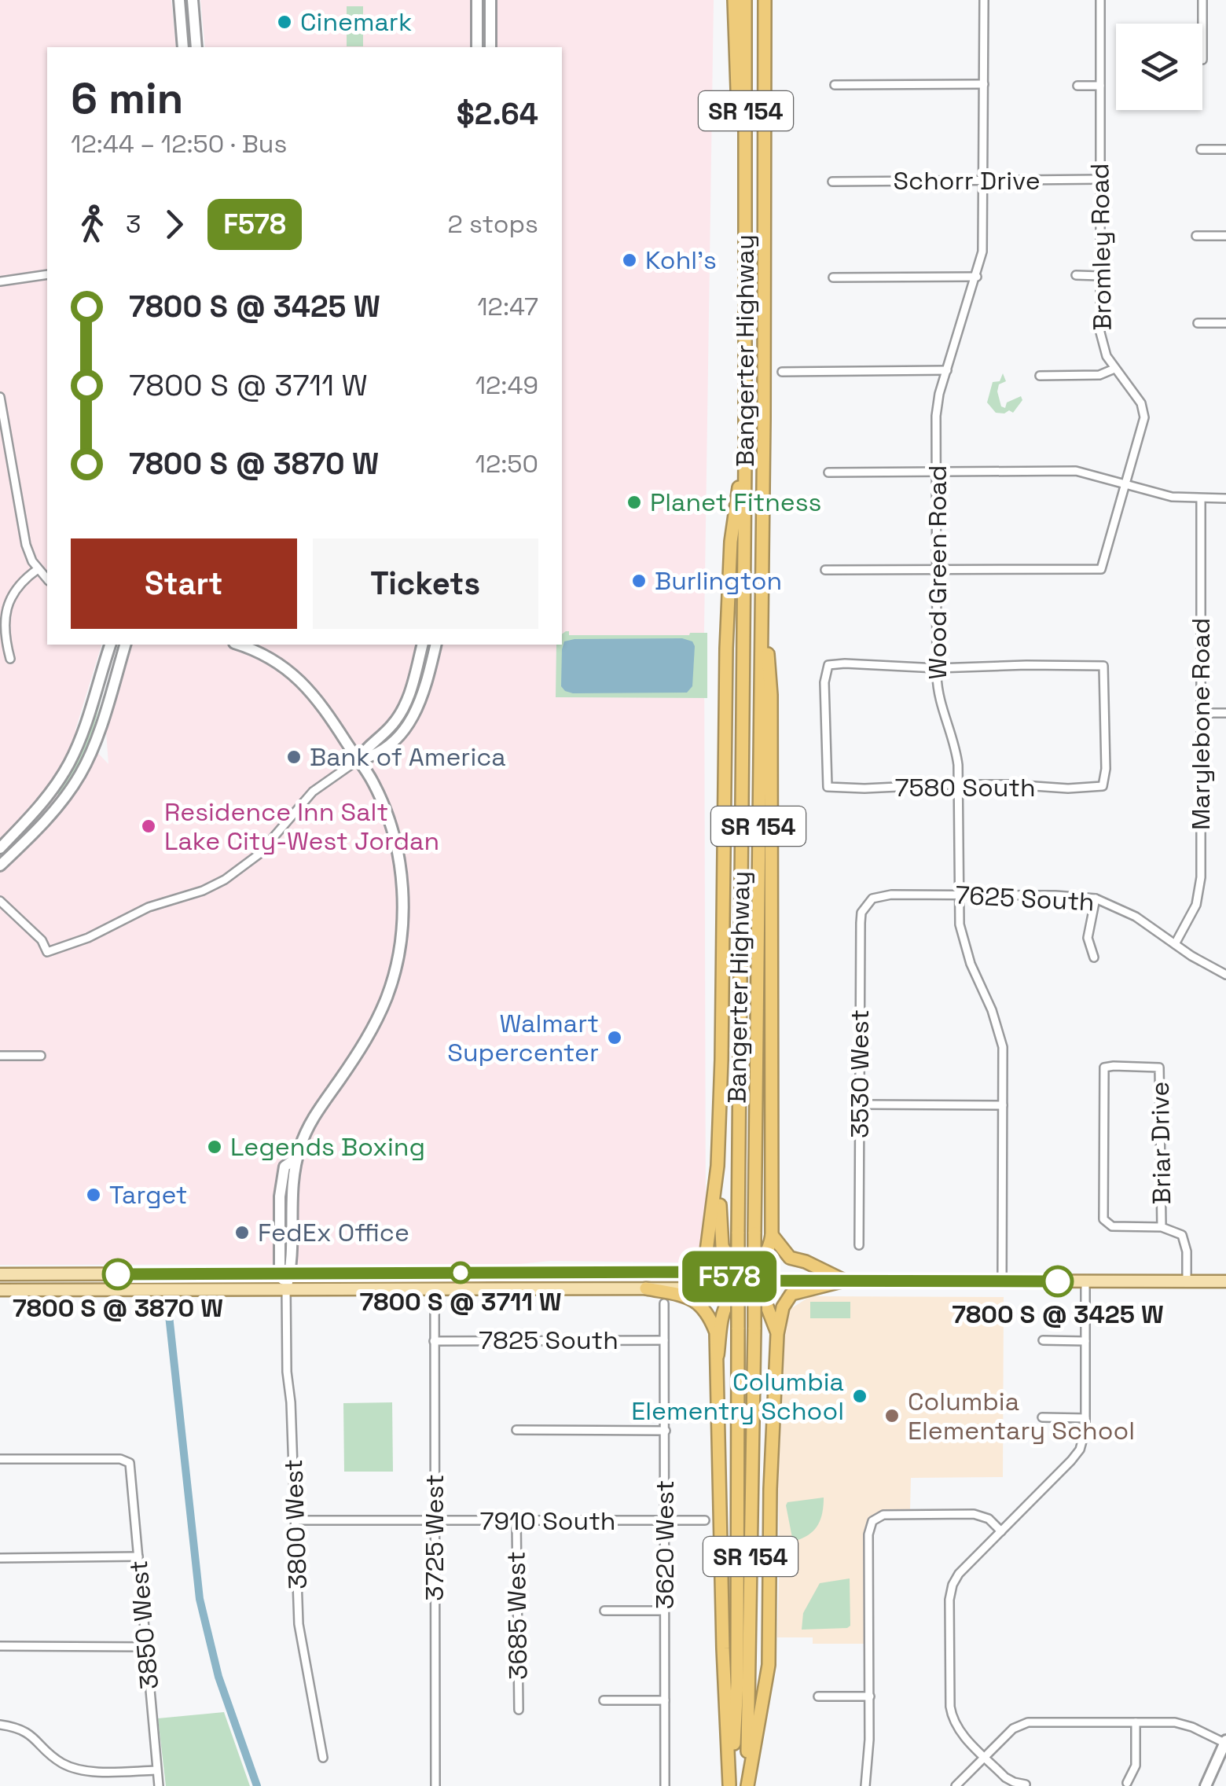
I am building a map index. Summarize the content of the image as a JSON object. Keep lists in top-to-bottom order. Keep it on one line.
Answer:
{"streets":{"highway":["SR 154","Bangerter Highway"],"street":["Schorr Drive","Bromley Road","Wood Green Road","Marylebone Road","7580 South","7625 South","3530 West","Briar Drive","7825 South","7910 South","3800 West","3725 West","3620 West","3685 West","3850 West"]},"crossings":[["Schorr Drive","Bromley Road"],["Schorr Drive","Wood Green Road"],["Bromley Road","Wood Green Road"],["Wood Green Road","7580 South"],["Wood Green Road","7625 South"],["Marylebone Road","7625 South"],["7625 South","3530 West"],["7825 South","3725 West"],["7825 South","3620 West"],["7910 South","3800 West"],["7910 South","3725 West"],["7910 South","3620 West"],["7910 South","3685 West"]],"places":["Cinemark","Kohl's","Planet Fitness","Burlington","Bank of America","Residence Inn Salt Lake City-West Jordan","Walmart Supercenter","Legends Boxing","Target","FedEx Office","7800 S @ 3711 W","7800 S @ 3870 W","7800 S @ 3425 W","Columbia Elementry School","Columbia Elementary School"],"lines":["bus line F578"],"page":{"on_map":"F578","heading":["6 min","12:44 – 12:50 · Bus","$2.64"],"legs":["3","F578","2 stops"],"list":[{"name":"7800 S @ 3425 W","value":"12:47"},{"name":"7800 S @ 3711 W","value":"12:49"},{"name":"7800 S @ 3870 W","value":"12:50"}],"buttons":["Start","Tickets"]}}
